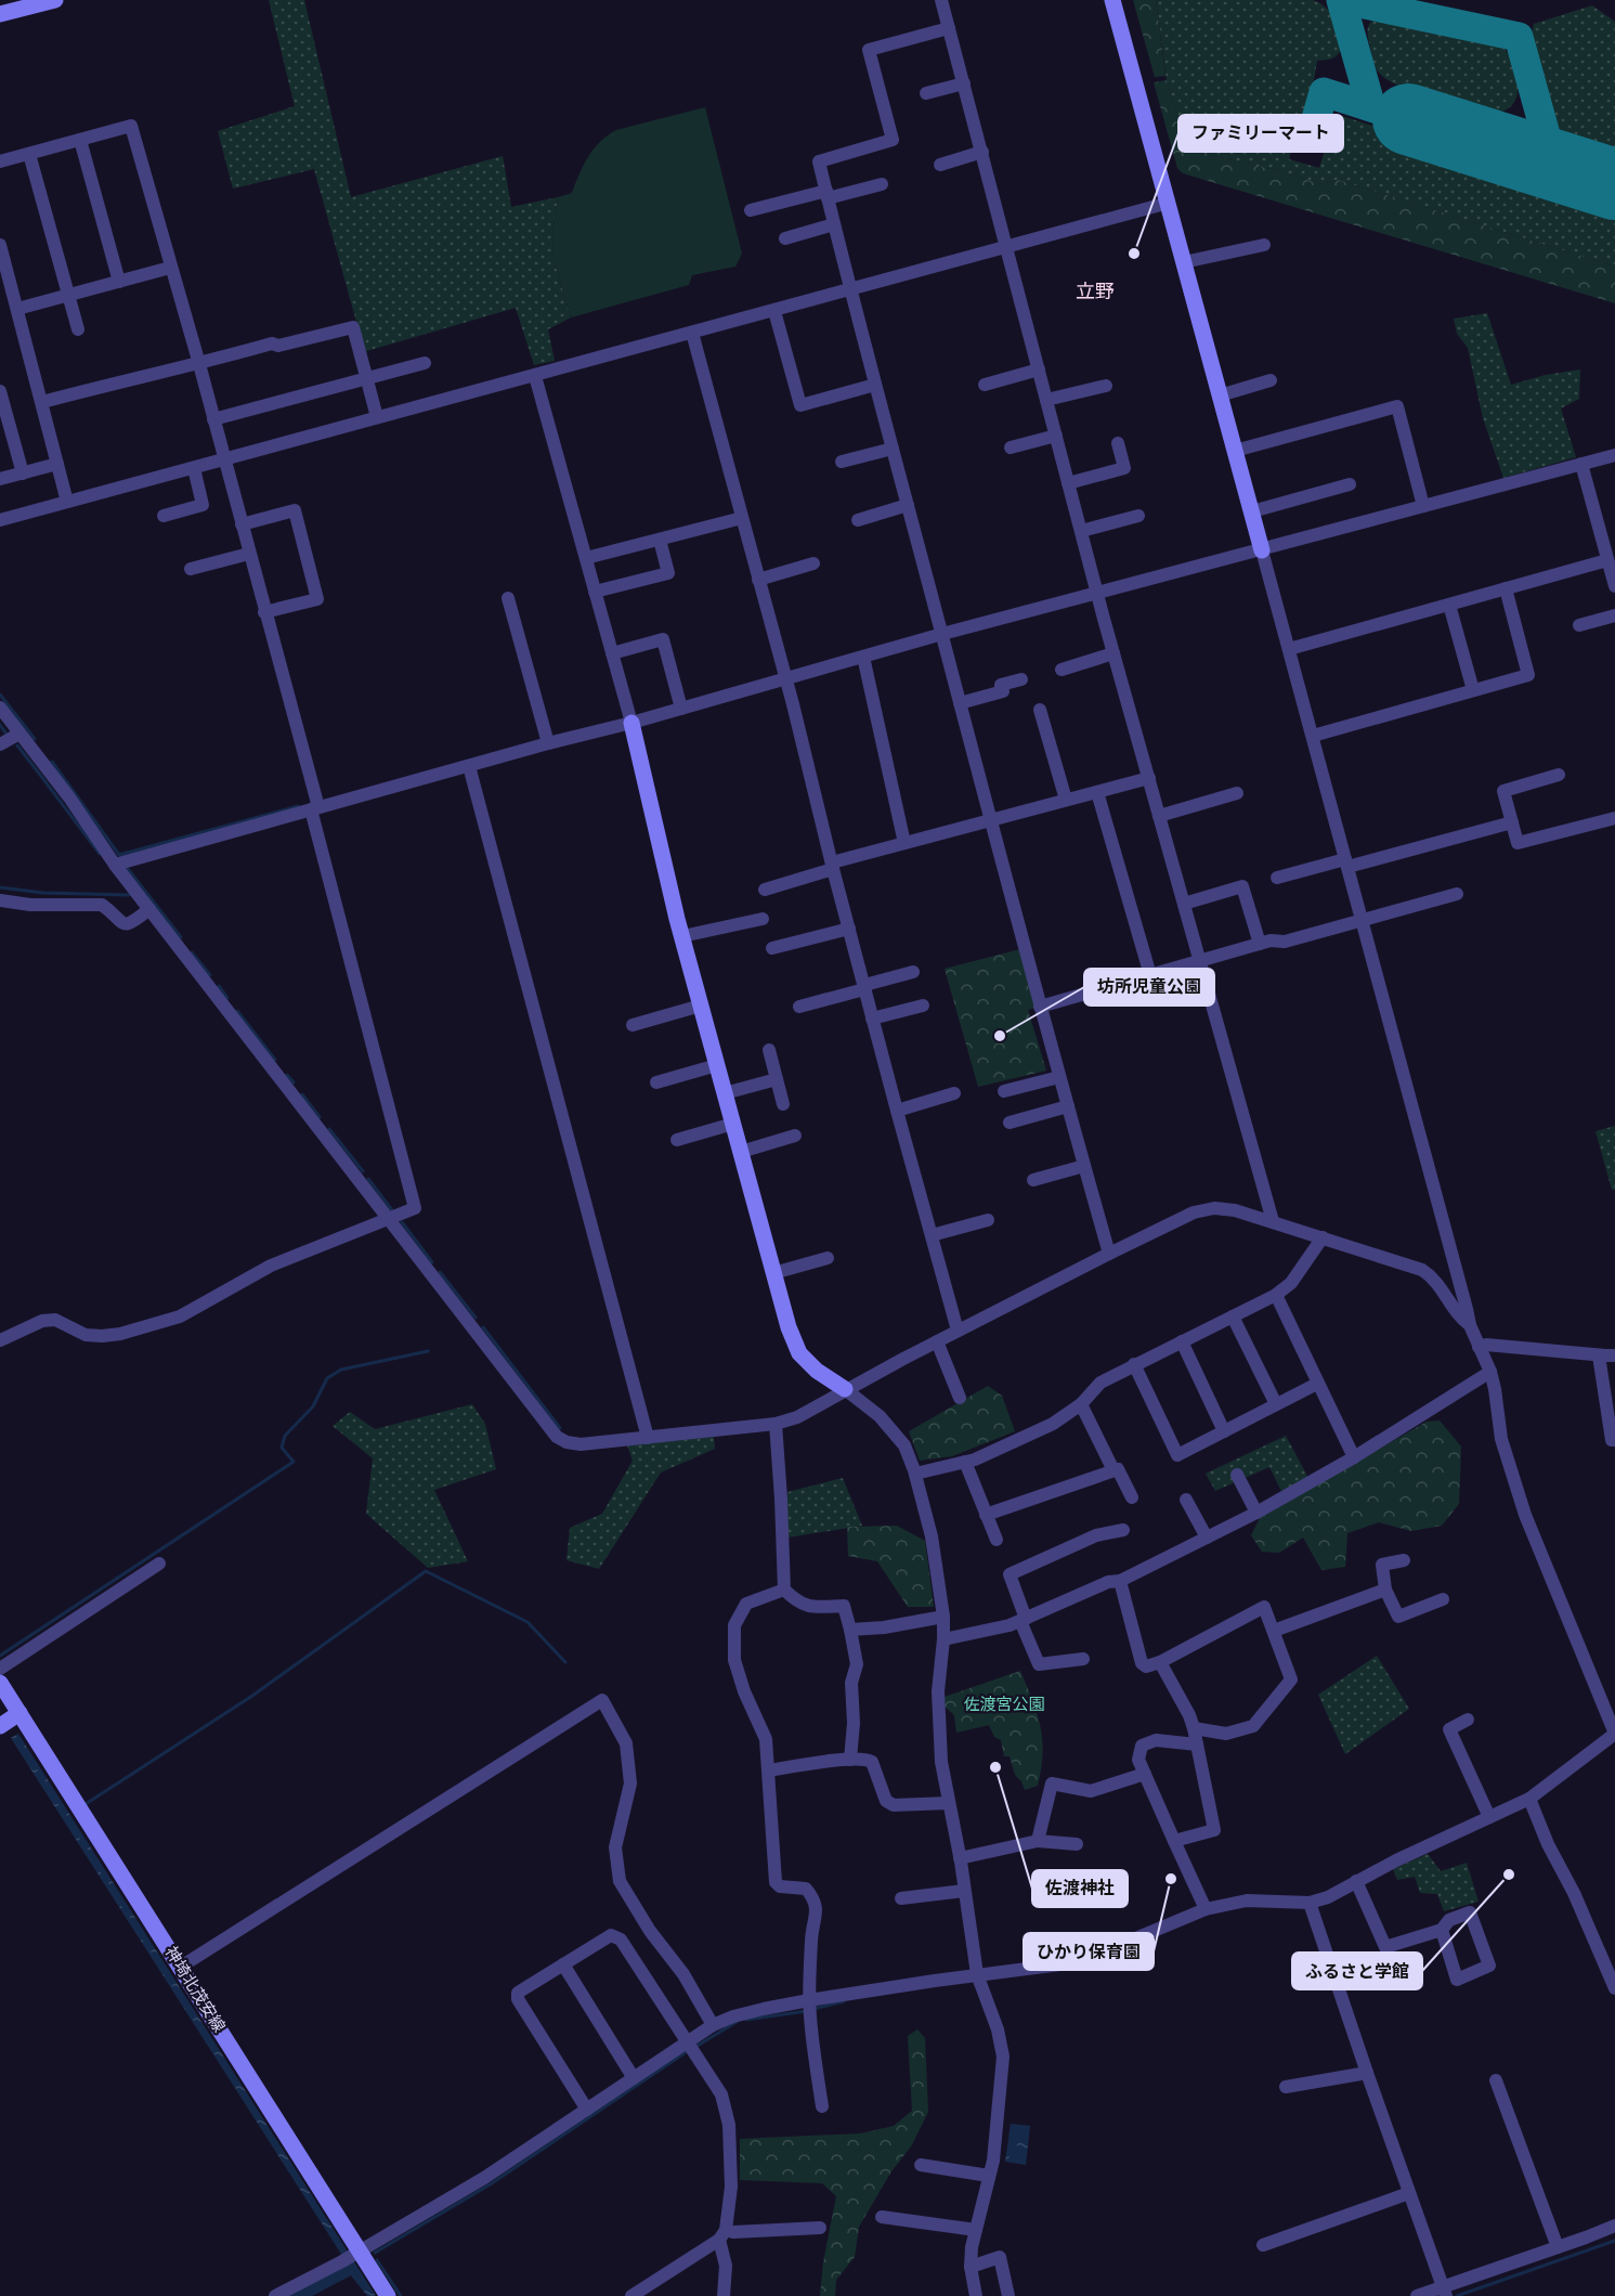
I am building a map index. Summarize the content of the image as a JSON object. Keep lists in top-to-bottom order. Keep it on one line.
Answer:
{"streets":{"street":["神埼北茂安線"]},"districts":["立野"],"parks":["佐渡宮公園"],"places":["ファミリーマート","坊所児童公園","佐渡神社","ふるさと学館","ひかり保育園"]}
